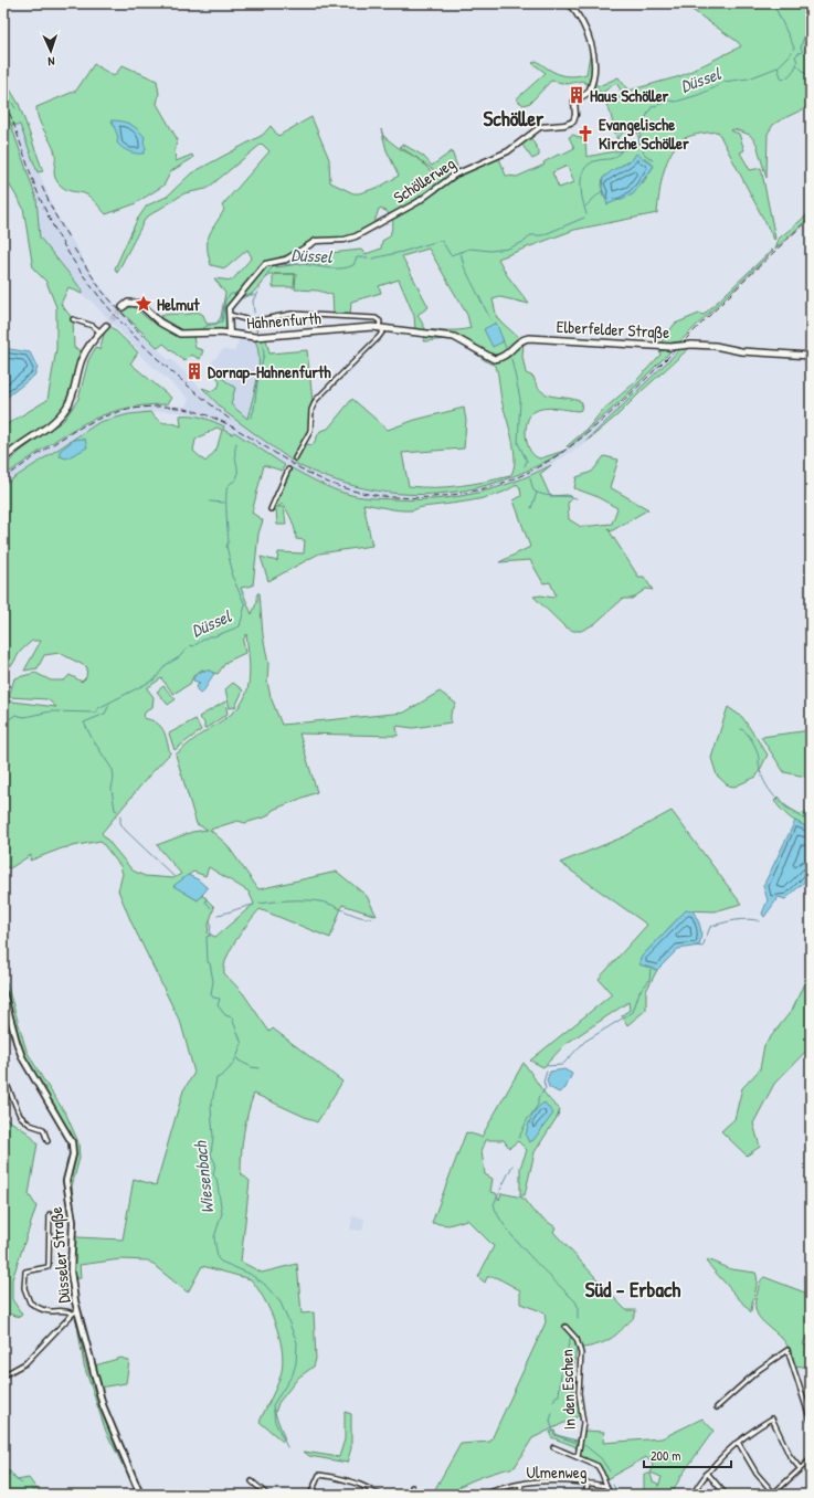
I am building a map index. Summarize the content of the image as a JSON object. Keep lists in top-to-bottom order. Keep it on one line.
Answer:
{"streets":{"main road":["Hahnenfurth","Elberfelder Straße","Düsseler Straße"],"street":["Schöllerweg","In den Eschen","Ulmenweg"]},"crossings":[["Schöllerweg","Hahnenfurth"],["Hahnenfurth","Elberfelder Straße"],["In den Eschen","Ulmenweg"]],"districts":["Schöller","Süd - Erbach"],"water":["Düssel","Wiesenbach"],"places":{"building":["Haus Schöller","Dornap-Hahnenfurth"],"church":["Evangelische Kirche Schöller"],"place":["Helmut"]},"scale_bar":"200 m","north":"bottom"}
